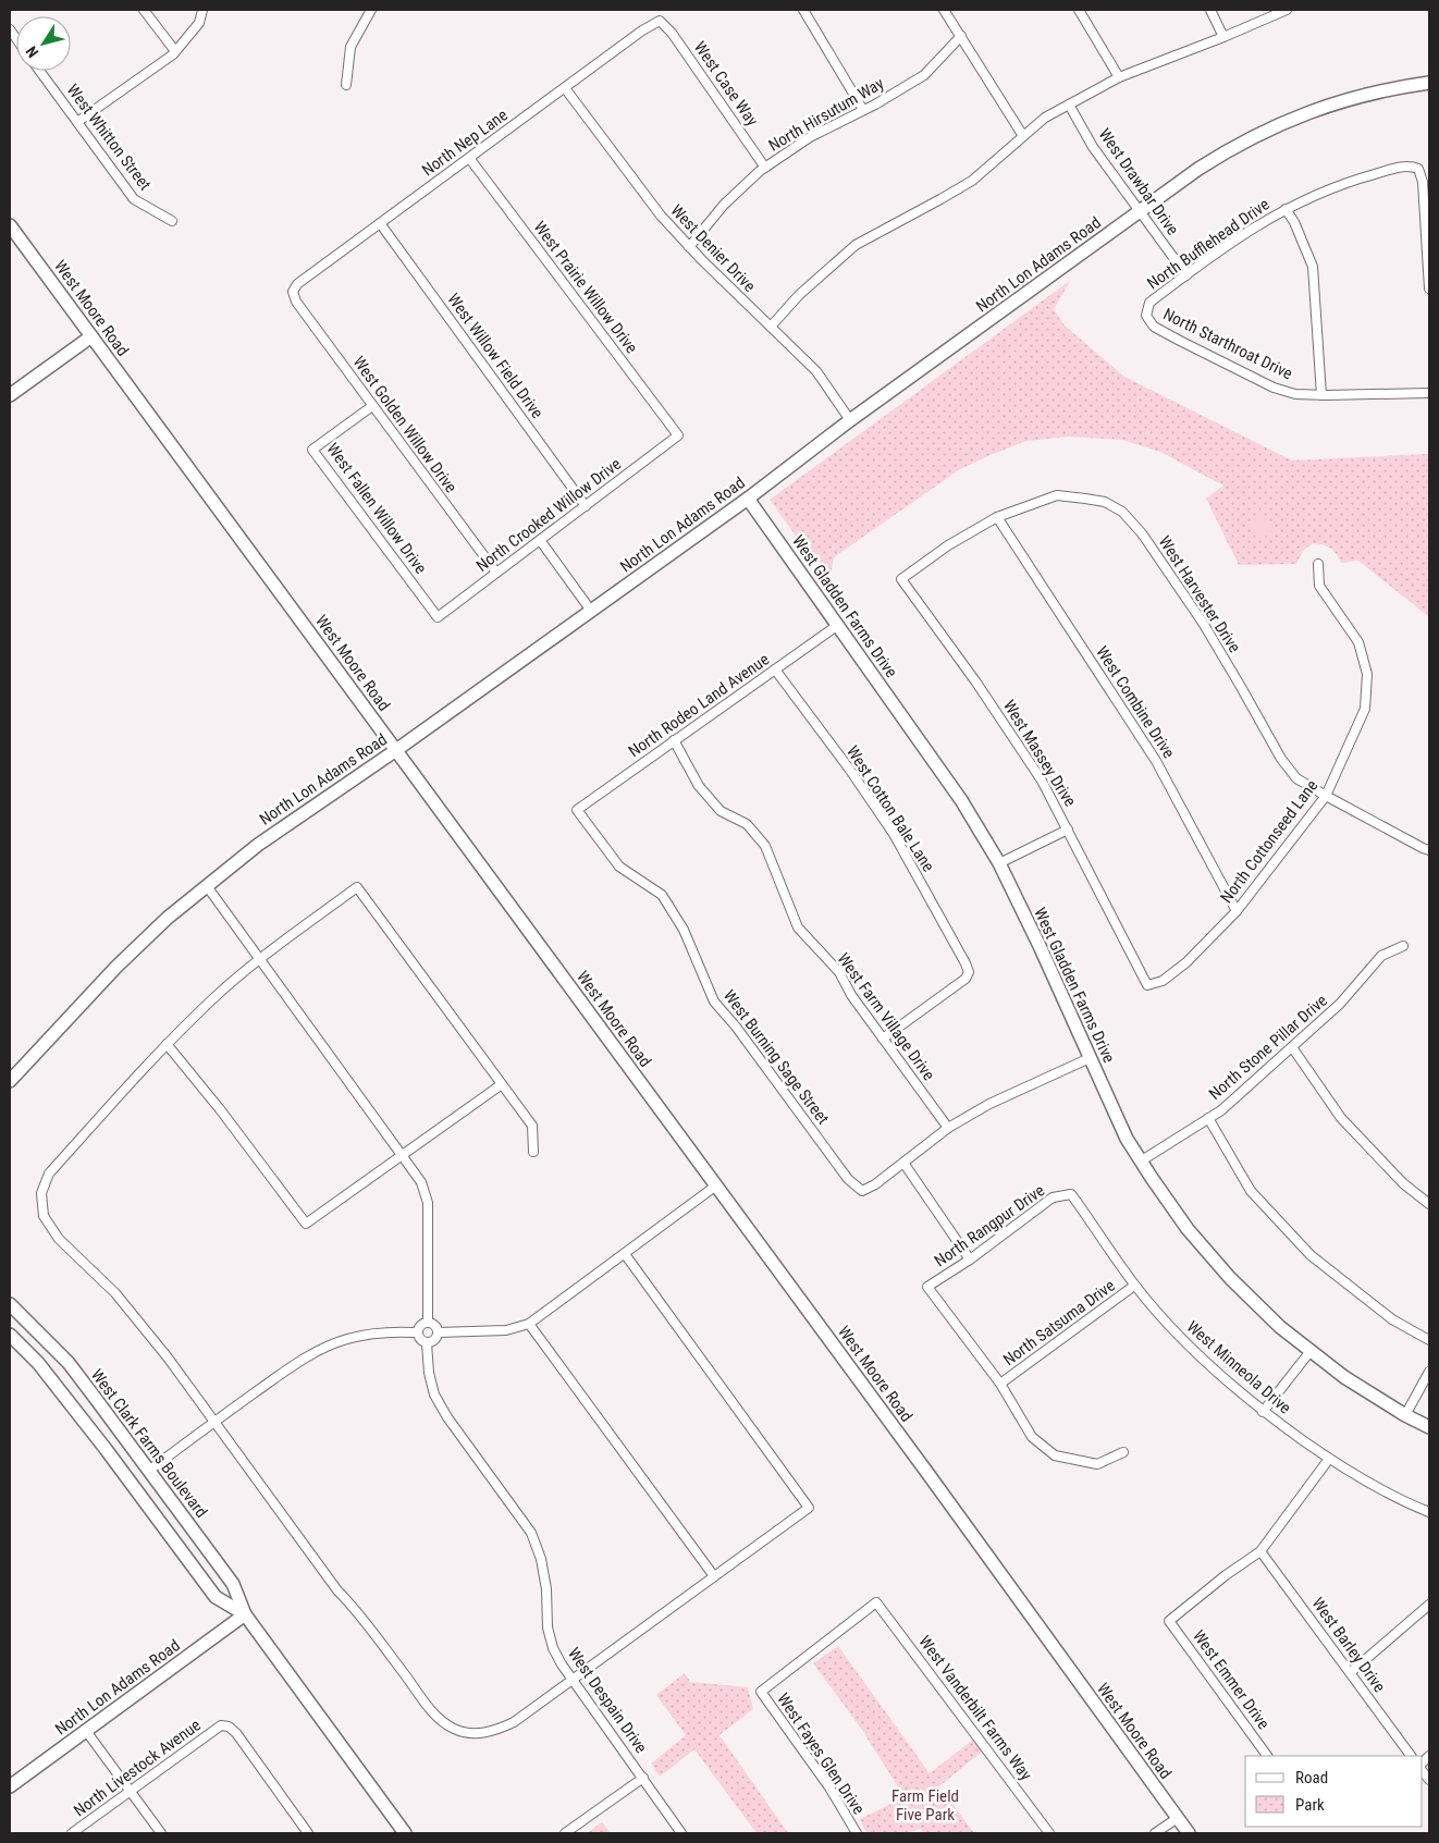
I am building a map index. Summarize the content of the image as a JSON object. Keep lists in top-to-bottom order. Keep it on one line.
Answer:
{"streets":{"street":["West Case Way","North Hirsutum Way","West Whitton Street","North Nep Lane","West Drawbar Drive","North Bufflehead Drive","West Denier Drive","North Lon Adams Road","West Prairie Willow Drive","West Moore Road","North Starthroat Drive","West Willow Field Drive","West Golden Willow Drive","West Fallen Willow Drive","North Crooked Willow Drive","West Harvester Drive","West Gladden Farms Drive","West Combine Drive","North Rodeo Land Avenue","West Massey Drive","West Cotton Bale Lane","North Cottonseed Lane","West Farm Village Drive","North Stone Pillar Drive","West Burning Sage Street","North Rangpur Drive","North Satsuma Drive","West Minneola Drive","West Clark Farms Boulevard","West Barley Drive","West Emmer Drive","West Despain Drive","West Vanderbilt Farms Way","West Fayes Glen Drive","North Livestock Avenue"]},"crossings":[["West Case Way","North Hirsutum Way"],["West Case Way","North Nep Lane"],["North Hirsutum Way","West Denier Drive"],["North Nep Lane","West Denier Drive"],["North Nep Lane","West Prairie Willow Drive"],["North Nep Lane","West Willow Field Drive"],["North Nep Lane","West Golden Willow Drive"],["West Drawbar Drive","North Bufflehead Drive"],["West Drawbar Drive","North Lon Adams Road"],["North Bufflehead Drive","North Starthroat Drive"],["West Denier Drive","North Lon Adams Road"],["North Lon Adams Road","West Moore Road"],["North Lon Adams Road","West Gladden Farms Drive"],["North Lon Adams Road","West Clark Farms Boulevard"],["West Prairie Willow Drive","North Crooked Willow Drive"],["West Willow Field Drive","North Crooked Willow Drive"],["West Golden Willow Drive","West Fallen Willow Drive"],["West Golden Willow Drive","North Crooked Willow Drive"],["West Fallen Willow Drive","North Crooked Willow Drive"],["West Harvester Drive","West Combine Drive"],["West Harvester Drive","West Massey Drive"],["West Harvester Drive","North Cottonseed Lane"],["West Gladden Farms Drive","North Rodeo Land Avenue"],["West Gladden Farms Drive","North Stone Pillar Drive"],["West Combine Drive","North Cottonseed Lane"],["North Rodeo Land Avenue","West Cotton Bale Lane"],["North Rodeo Land Avenue","West Farm Village Drive"],["North Rodeo Land Avenue","West Burning Sage Street"],["West Massey Drive","North Cottonseed Lane"],["West Cotton Bale Lane","West Farm Village Drive"],["North Rangpur Drive","North Satsuma Drive"],["North Rangpur Drive","West Minneola Drive"],["North Satsuma Drive","West Minneola Drive"],["West Barley Drive","West Emmer Drive"],["West Vanderbilt Farms Way","West Fayes Glen Drive"]],"parks":["Farm Field Five Park"],"legend":["Road","Park"],"north":"bottom left"}
